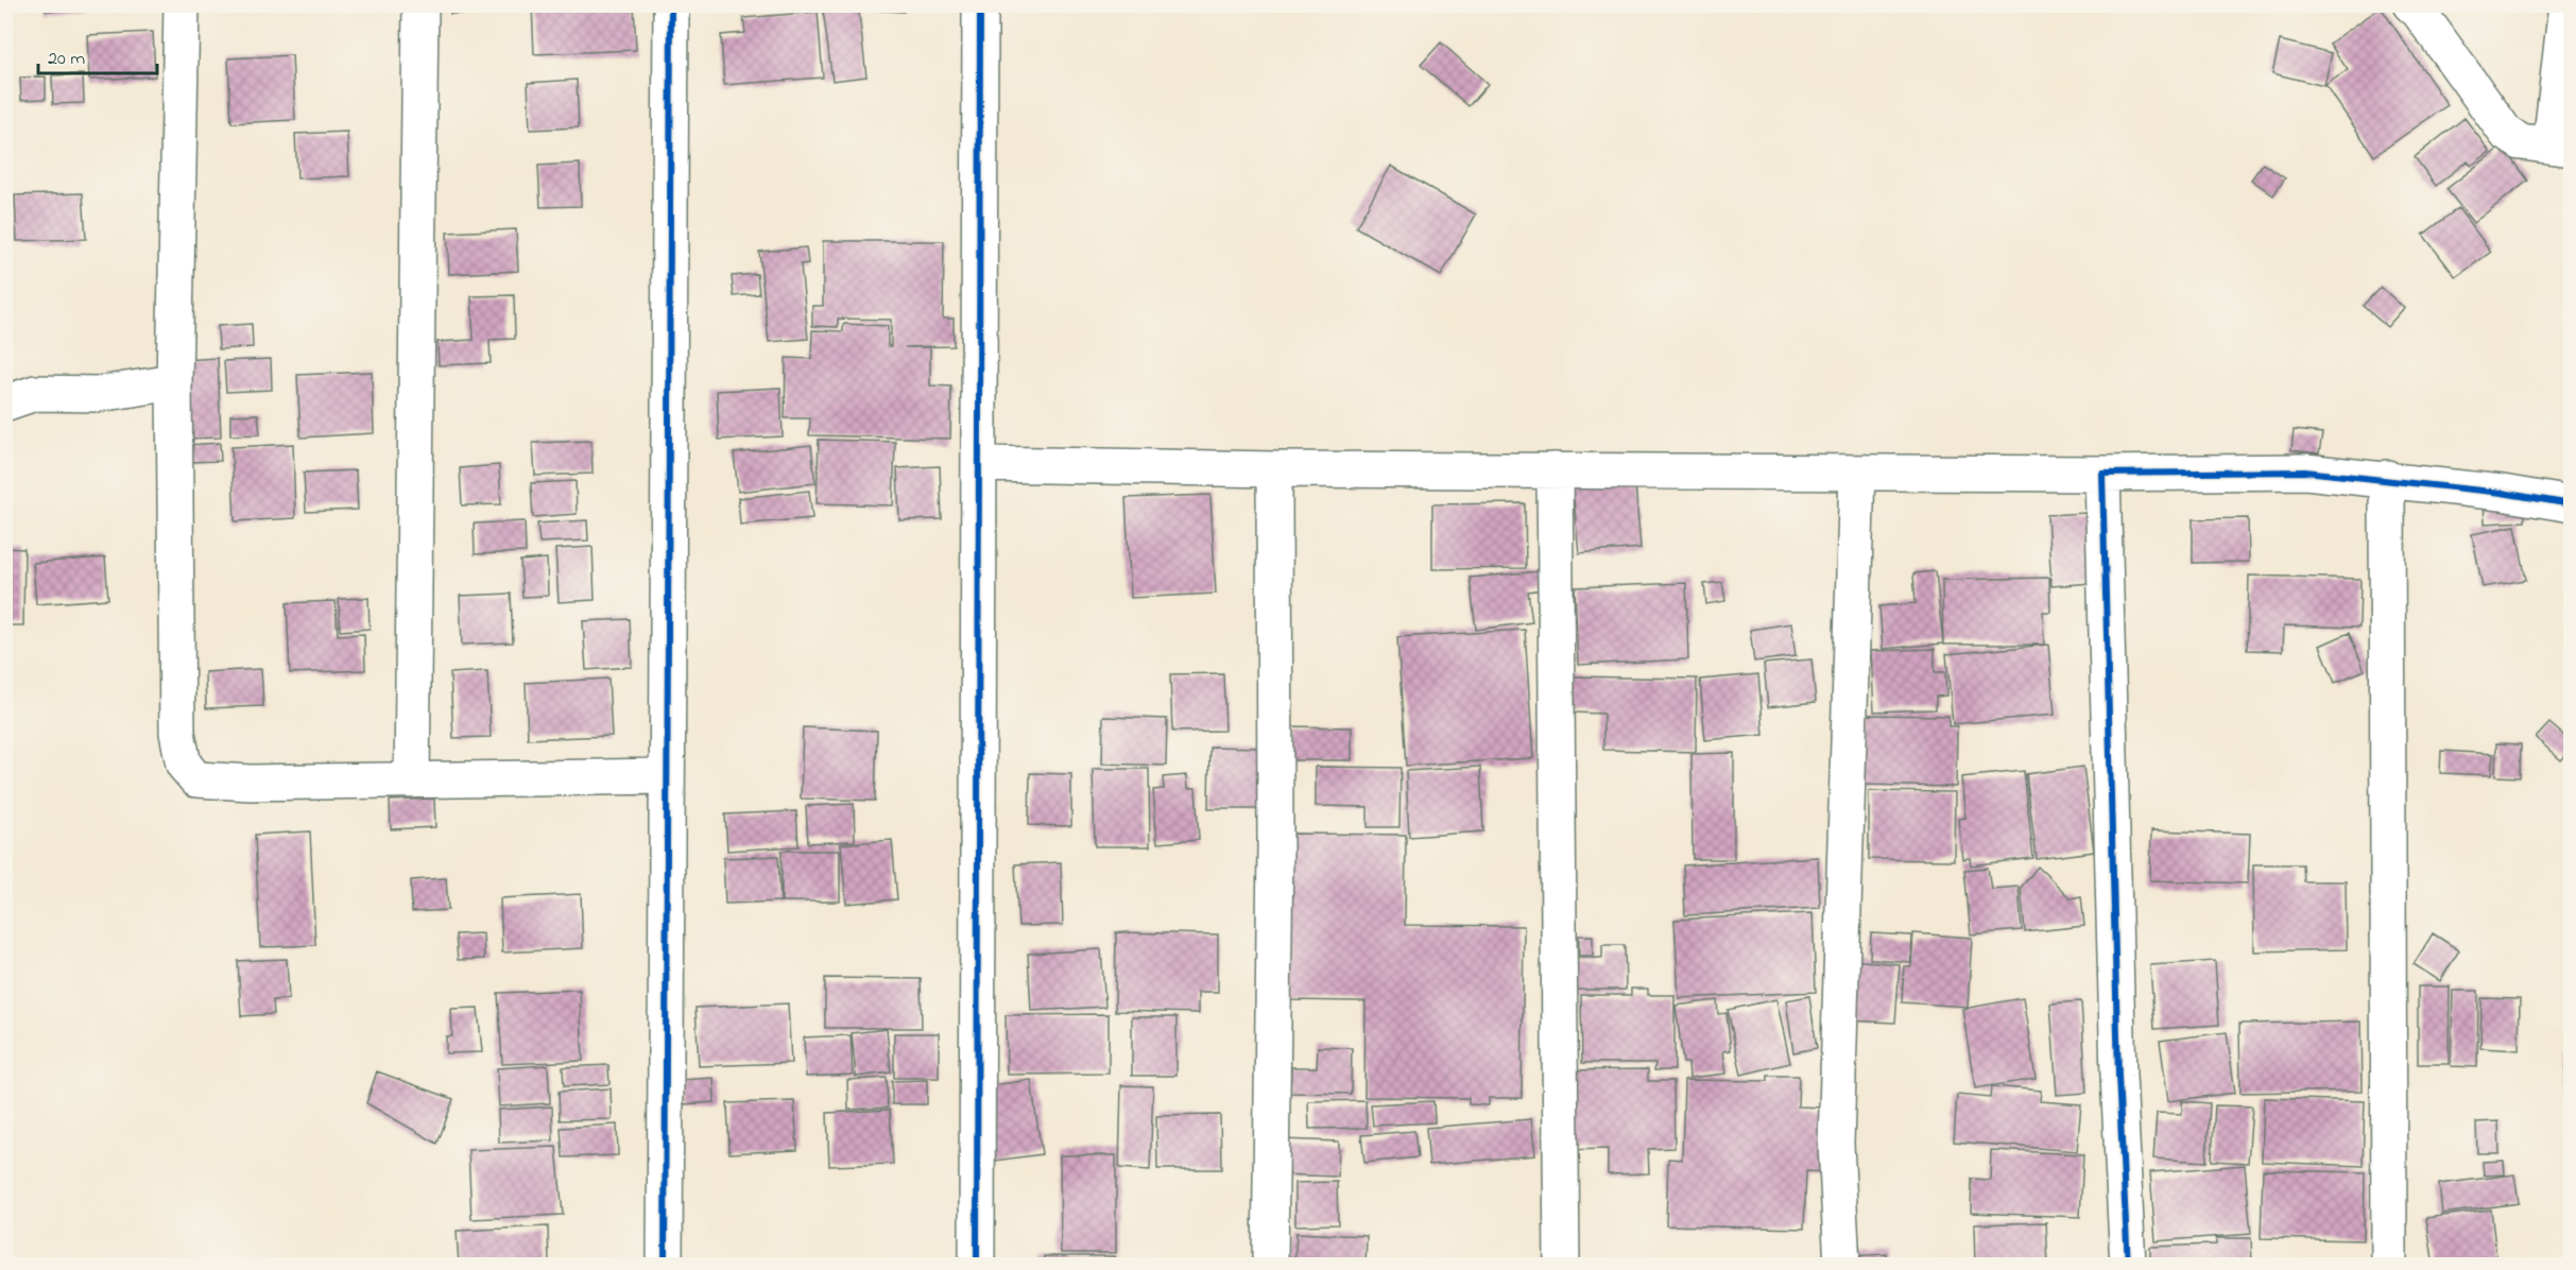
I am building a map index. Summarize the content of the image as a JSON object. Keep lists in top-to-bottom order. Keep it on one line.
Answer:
{"scale_bar":"20 m"}
